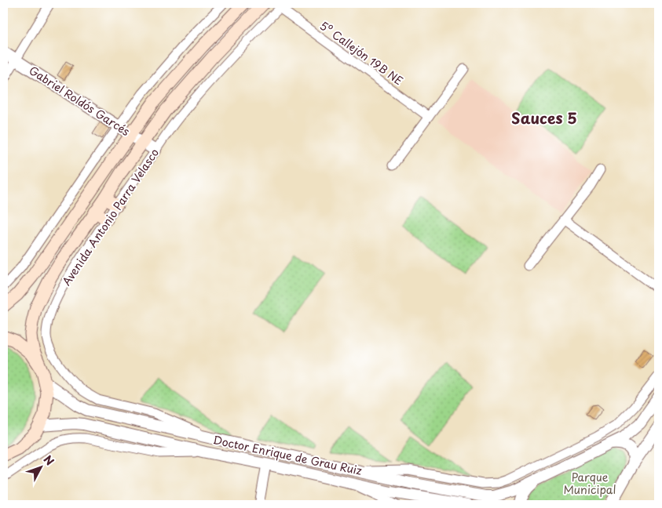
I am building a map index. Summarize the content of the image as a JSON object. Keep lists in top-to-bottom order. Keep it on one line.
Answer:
{"streets":{"main road":["Avenida Antonio Parra Velasco"],"street":["5º Callejón 19B NE","Gabriel Roldós Garcés","Doctor Enrique de Grau Ruiz"]},"crossings":[["5º Callejón 19B NE","Avenida Antonio Parra Velasco"],["Gabriel Roldós Garcés","Avenida Antonio Parra Velasco"],["Avenida Antonio Parra Velasco","Doctor Enrique de Grau Ruiz"]],"districts":["Sauces 5"],"parks":["Parque Municipal"],"north":"top right"}
